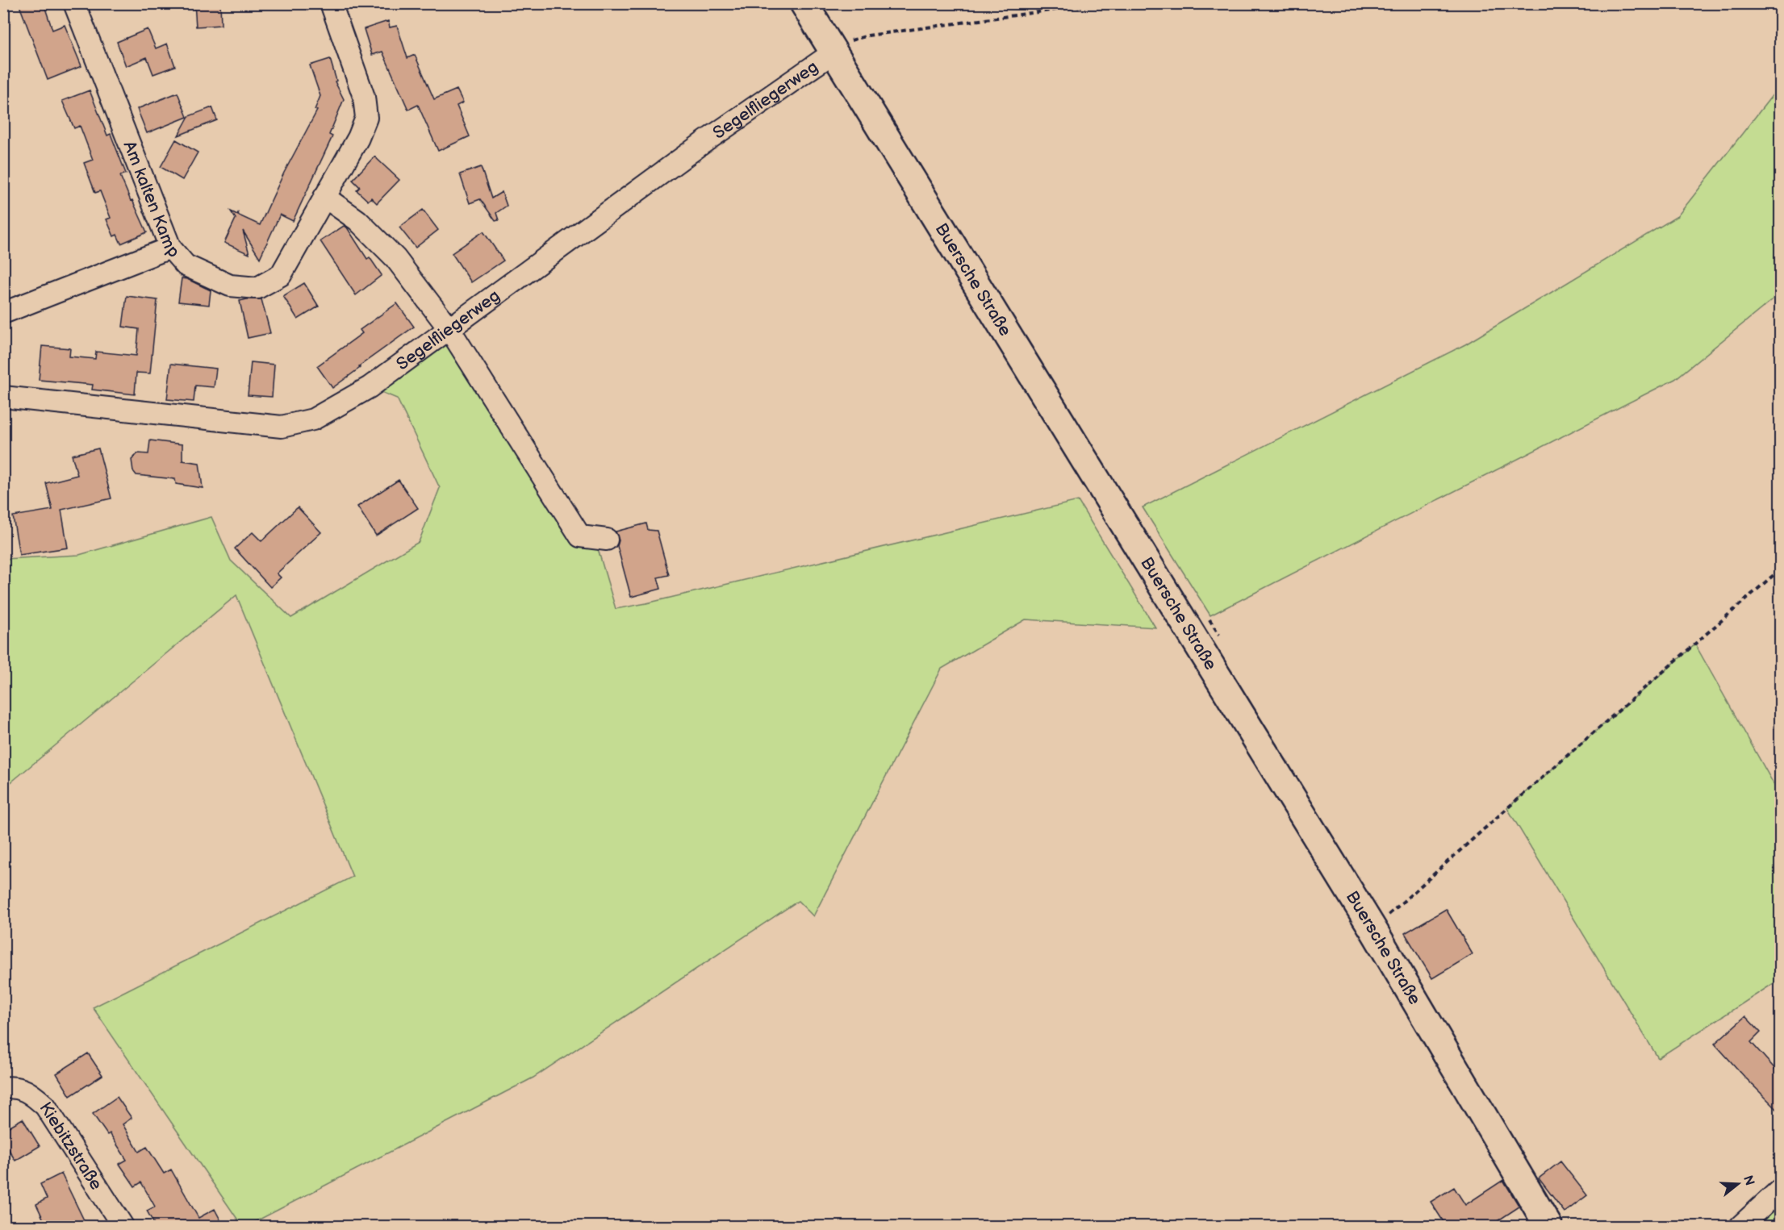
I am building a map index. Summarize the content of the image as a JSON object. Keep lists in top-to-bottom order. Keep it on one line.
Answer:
{"streets":{"main road":["Buersche Straße"],"street":["Segelfliegerweg","Am kalten Kamp","Kiebitzstraße"]},"crossings":[["Segelfliegerweg","Buersche Straße"]],"north":"right"}
